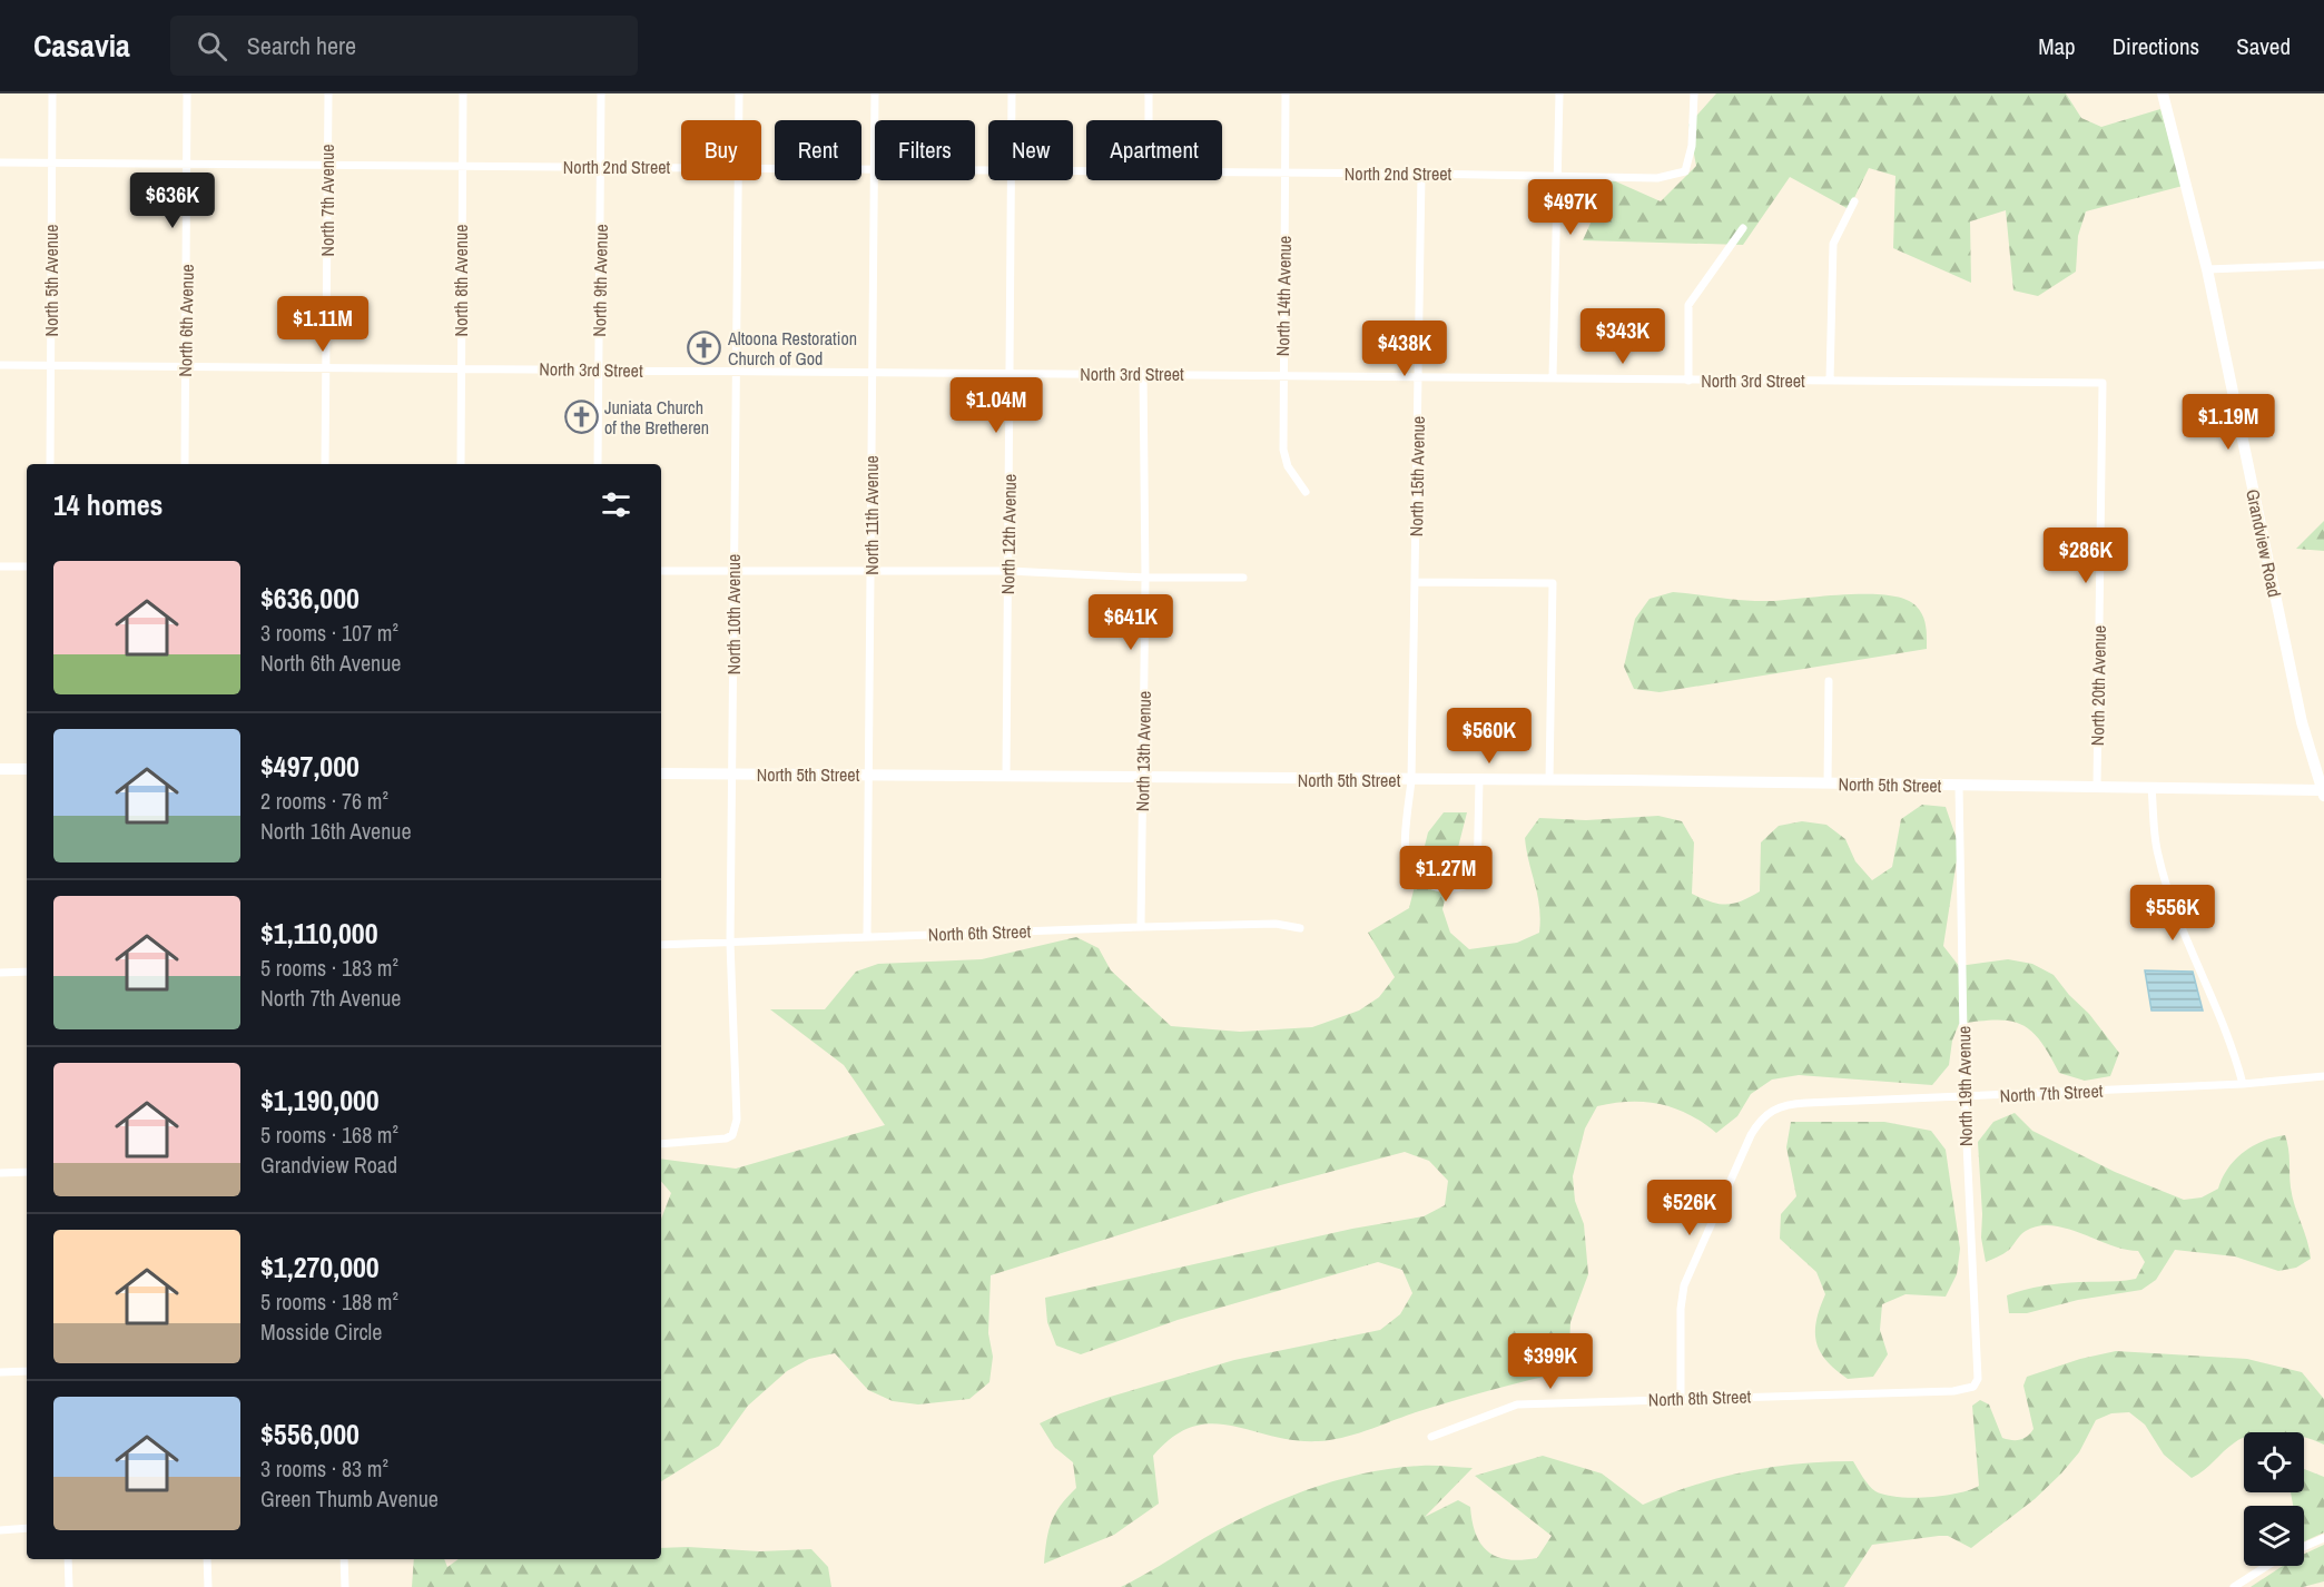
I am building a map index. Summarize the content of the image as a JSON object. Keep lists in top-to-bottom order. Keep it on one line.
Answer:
{"streets":{"street":["North 2nd Street","North 7th Avenue","North 5th Avenue","North 8th Avenue","North 9th Avenue","North 14th Avenue","North 6th Avenue","North 3rd Street","North 15th Avenue","North 11th Avenue","North 12th Avenue","Grandview Road","North 10th Avenue","North 20th Avenue","North 13th Avenue","North 5th Street","North 6th Street","North 19th Avenue","North 7th Street","North 8th Street"]},"crossings":[["North 2nd Street","North 7th Avenue"],["North 2nd Street","North 5th Avenue"],["North 2nd Street","North 8th Avenue"],["North 2nd Street","North 9th Avenue"],["North 2nd Street","North 14th Avenue"],["North 2nd Street","North 6th Avenue"],["North 2nd Street","North 15th Avenue"],["North 2nd Street","North 11th Avenue"],["North 7th Avenue","North 3rd Street"],["North 5th Avenue","North 3rd Street"],["North 8th Avenue","North 3rd Street"],["North 9th Avenue","North 3rd Street"],["North 14th Avenue","North 3rd Street"],["North 6th Avenue","North 3rd Street"],["North 3rd Street","North 15th Avenue"],["North 3rd Street","North 11th Avenue"],["North 3rd Street","North 12th Avenue"],["North 3rd Street","North 10th Avenue"],["North 3rd Street","North 20th Avenue"],["North 3rd Street","North 13th Avenue"],["North 15th Avenue","North 5th Street"],["North 11th Avenue","North 5th Street"],["North 11th Avenue","North 6th Street"],["North 12th Avenue","North 5th Street"],["Grandview Road","North 5th Street"],["North 10th Avenue","North 5th Street"],["North 10th Avenue","North 6th Street"],["North 20th Avenue","North 5th Street"],["North 13th Avenue","North 5th Street"],["North 13th Avenue","North 6th Street"],["North 5th Street","North 19th Avenue"],["North 19th Avenue","North 7th Street"],["North 19th Avenue","North 8th Street"],["North 7th Street","North 8th Street"]],"places":{"church":["Altoona Restoration Church of God","Juniata Church of the Bretheren"]},"page":{"header":"Casavia","search":"Search here","nav":["Map","Directions","Saved"],"chip":["Buy","Rent","Filters","New","Apartment"],"price":["$636K","$497K","$1.11M","$343K","$438K","$1.04M","$1.19M","$286K","$641K","$560K","$1.27M","$556K","$526K","$399K"],"heading":"14 homes","list":[{"name":"$636,000","note":"3 rooms · 107 m² · North 6th Avenue"},{"name":"$497,000","note":"2 rooms · 76 m² · North 16th Avenue"},{"name":"$1,110,000","note":"5 rooms · 183 m² · North 7th Avenue"},{"name":"$1,190,000","note":"5 rooms · 168 m² · Grandview Road"},{"name":"$1,270,000","note":"5 rooms · 188 m² · Mosside Circle"},{"name":"$556,000","note":"3 rooms · 83 m² · Green Thumb Avenue"}]}}
